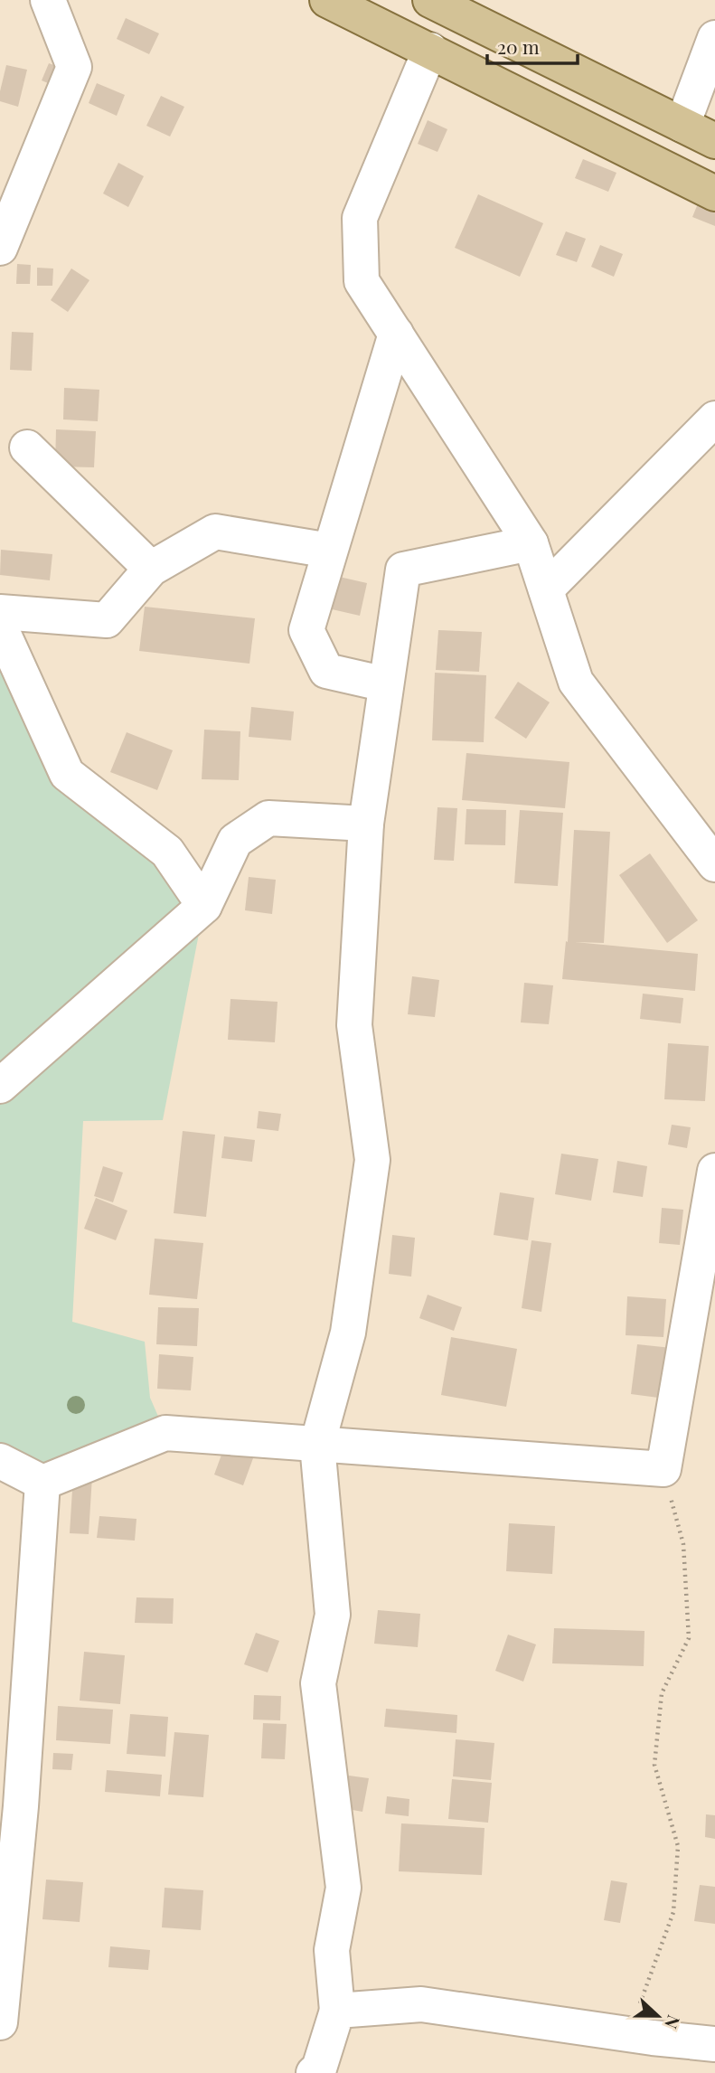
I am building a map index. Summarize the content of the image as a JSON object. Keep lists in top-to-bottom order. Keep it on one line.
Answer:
{"scale_bar":"20 m","north":"right"}
